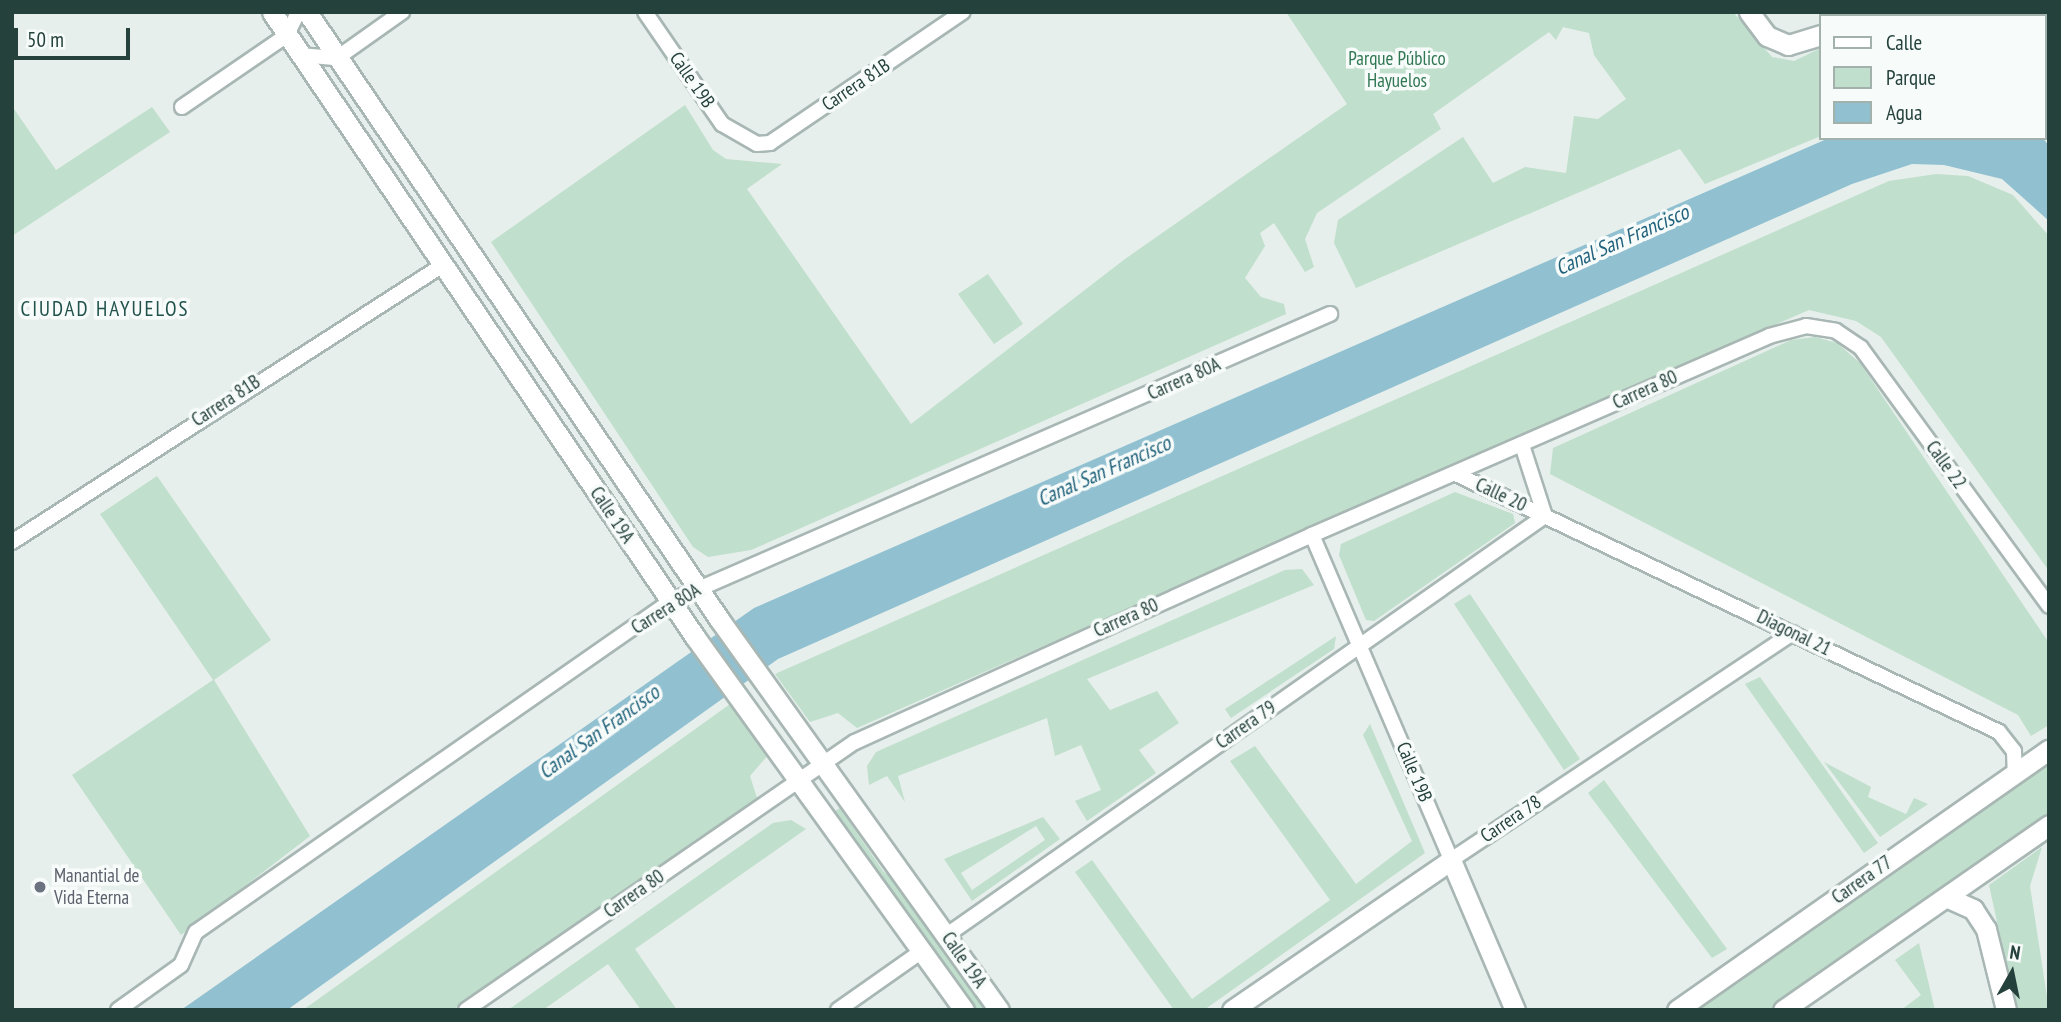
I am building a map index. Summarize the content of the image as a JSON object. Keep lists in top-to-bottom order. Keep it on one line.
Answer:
{"streets":{"street":["Calle 19B","Carrera 81B","Carrera 80A","Carrera 80","Calle 22","Calle 20","Calle 19A","Diagonal 21","Carrera 79","Carrera 78","Carrera 77"]},"crossings":[["Calle 19B","Carrera 81B"],["Calle 19B","Carrera 80"],["Calle 19B","Carrera 79"],["Calle 19B","Carrera 78"],["Carrera 81B","Calle 19A"],["Carrera 80A","Calle 19A"],["Carrera 80","Calle 22"],["Carrera 80","Calle 20"],["Carrera 80","Calle 19A"],["Calle 20","Diagonal 21"],["Calle 20","Carrera 79"],["Calle 19A","Carrera 79"],["Diagonal 21","Carrera 79"],["Diagonal 21","Carrera 78"],["Diagonal 21","Carrera 77"]],"districts":["CIUDAD HAYUELOS"],"water":["Canal San Francisco"],"parks":["Parque Público Hayuelos"],"places":["Manantial de Vida Eterna"],"legend":["Calle","Parque","Agua"],"scale_bar":"50 m","north":"top"}
